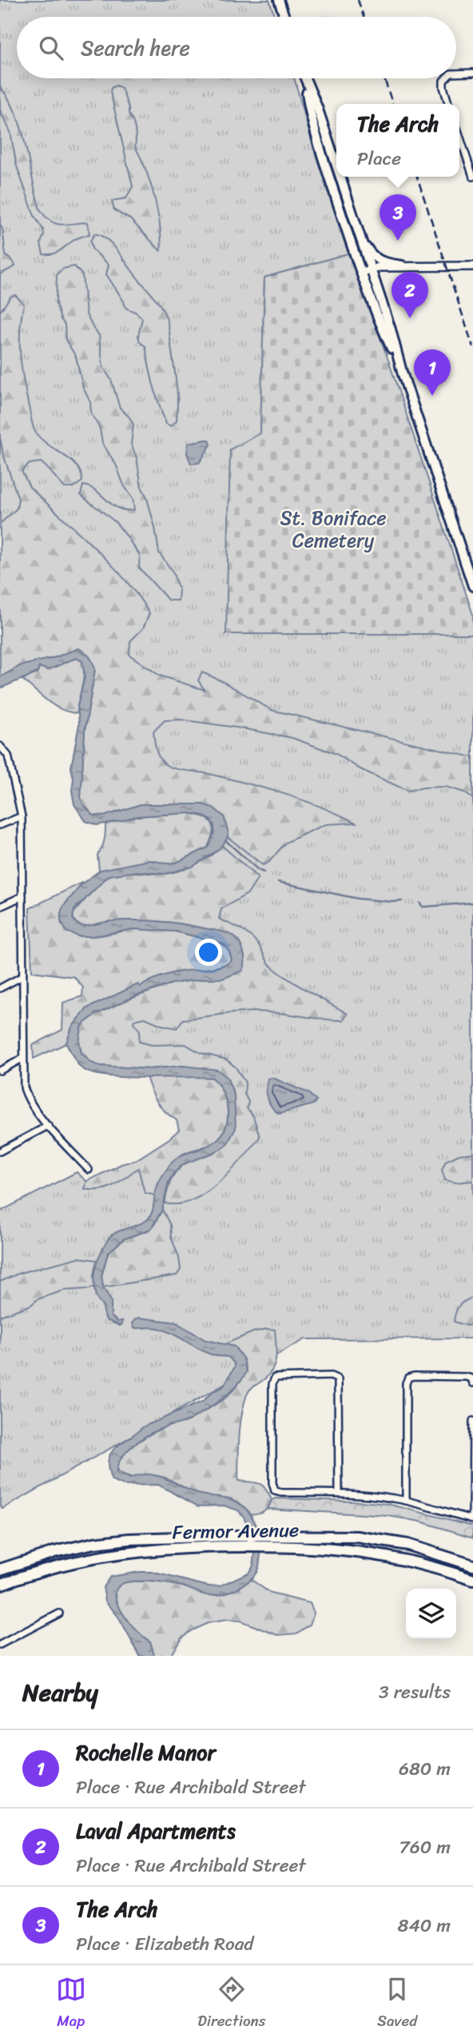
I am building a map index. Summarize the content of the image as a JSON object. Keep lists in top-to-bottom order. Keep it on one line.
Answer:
{"streets":{"highway":["Fermor Avenue"]},"parks":["St. Boniface Cemetery"],"page":{"search":"Search here","popup":["The Arch","Place"],"pins":["3","2","1"],"heading":["Nearby","3 results"],"list":[{"mark":"1","name":"Rochelle Manor","note":"Place · Rue Archibald Street","value":"680 m"},{"mark":"2","name":"Laval Apartments","note":"Place · Rue Archibald Street","value":"760 m"},{"mark":"3","name":"The Arch","note":"Place · Elizabeth Road","value":"840 m"}],"nav":["Map","Directions","Saved"]}}
